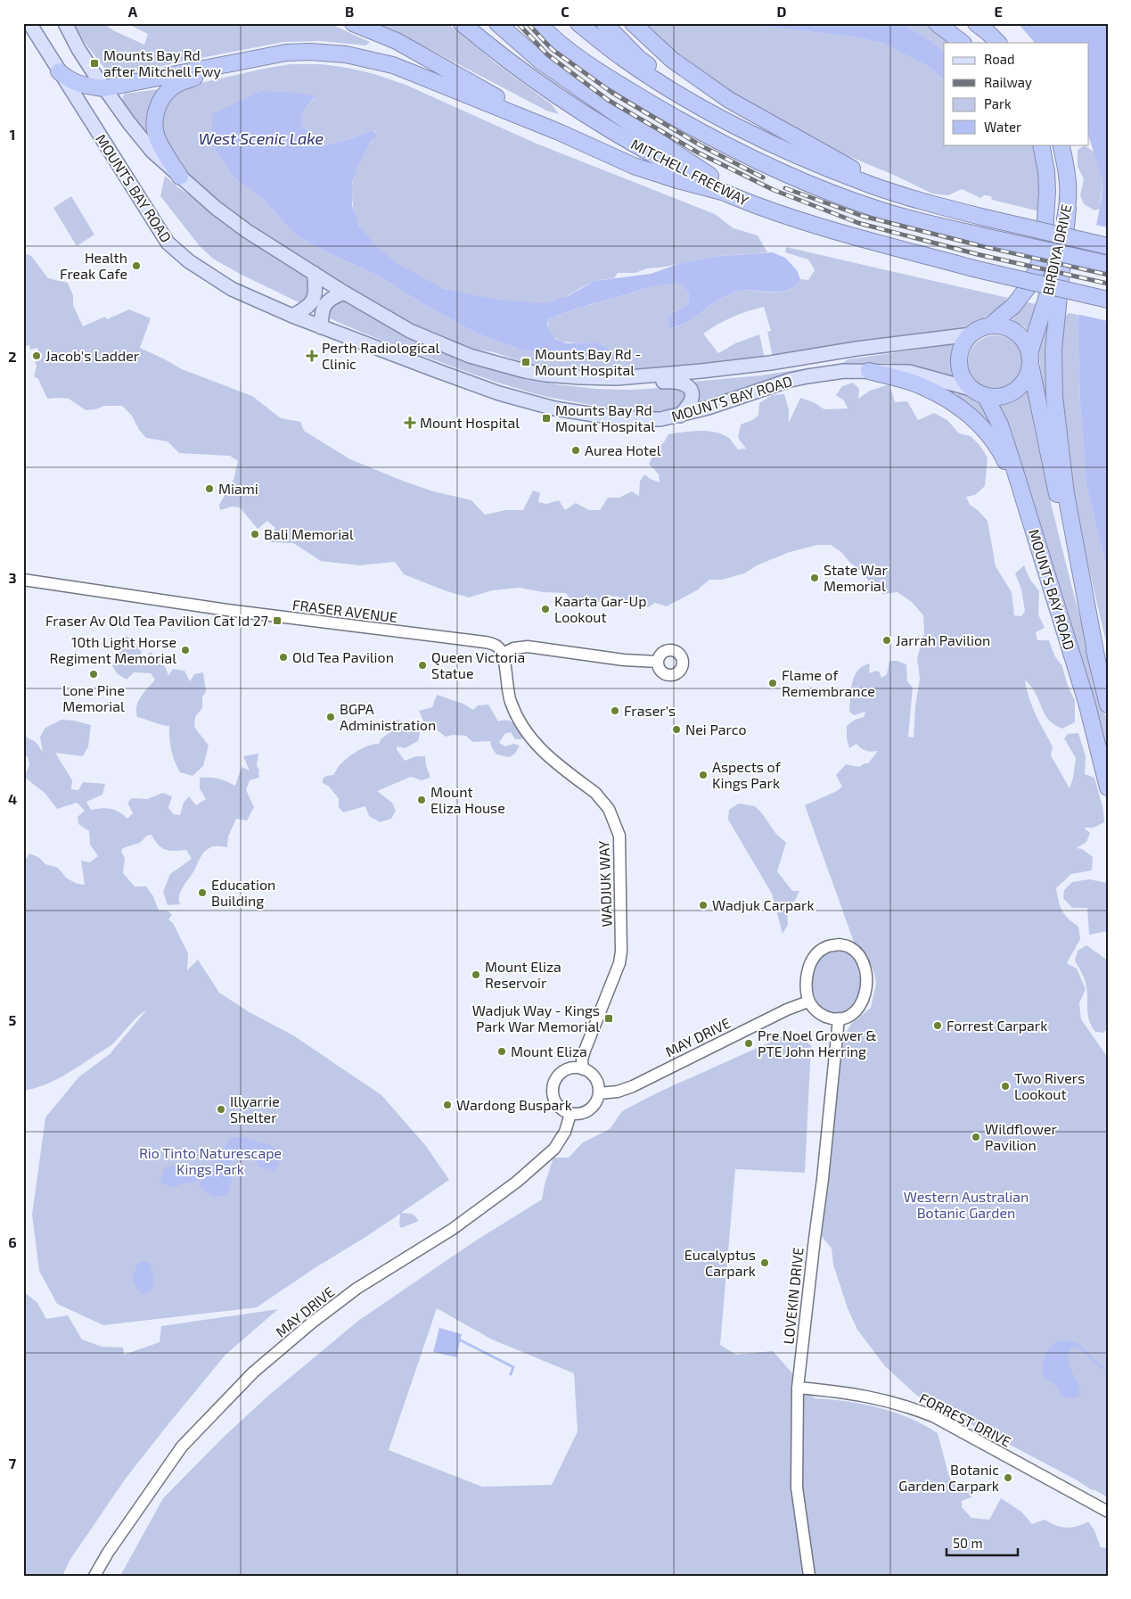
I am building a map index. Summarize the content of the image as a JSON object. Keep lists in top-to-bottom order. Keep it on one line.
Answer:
{"streets":{"highway":["MITCHELL FREEWAY","MOUNTS BAY ROAD","BIRDIYA DRIVE"],"street":["FRASER AVENUE","WADJUK WAY","MAY DRIVE","LOVEKIN DRIVE","FORREST DRIVE"]},"crossings":[["MOUNTS BAY ROAD","BIRDIYA DRIVE"],["FRASER AVENUE","WADJUK WAY"],["WADJUK WAY","MAY DRIVE"],["MAY DRIVE","LOVEKIN DRIVE"],["LOVEKIN DRIVE","FORREST DRIVE"]],"water":["West Scenic Lake"],"parks":["Rio Tinto Naturescape Kings Park","Western Australian Botanic Garden"],"places":{"transit":["Mounts Bay Rd after Mitchell Fwy","Mounts Bay Rd - Mount Hospital","Mounts Bay Rd Mount Hospital","Fraser Av Old Tea Pavilion Cat Id 27","Wadjuk Way - Kings Park War Memorial"],"other":["Health Freak Cafe","Jacob's Ladder","Aurea Hotel","Miami","Bali Memorial","State War Memorial","Kaarta Gar-Up Lookout","Jarrah Pavilion","10th Light Horse Regiment Memorial","Old Tea Pavilion","Queen Victoria Statue","Lone Pine Memorial","Flame of Remembrance","Fraser's","BGPA Administration","Nei Parco","Aspects of Kings Park","Mount Eliza House","Education Building","Wadjuk Carpark","Mount Eliza Reservoir","Forrest Carpark","Pre Noel Grower & PTE John Herring","Mount Eliza","Two Rivers Lookout","Wardong Buspark","Illyarrie Shelter","Wildflower Pavilion","Eucalyptus Carpark","Botanic Garden Carpark"],"health":["Perth Radiological Clinic","Mount Hospital"]},"legend":["Road","Railway","Park","Water"],"scale_bar":"50 m","grid":{"columns":["A","B","C","D","E"],"rows":["1","2","3","4","5","6","7"]}}
